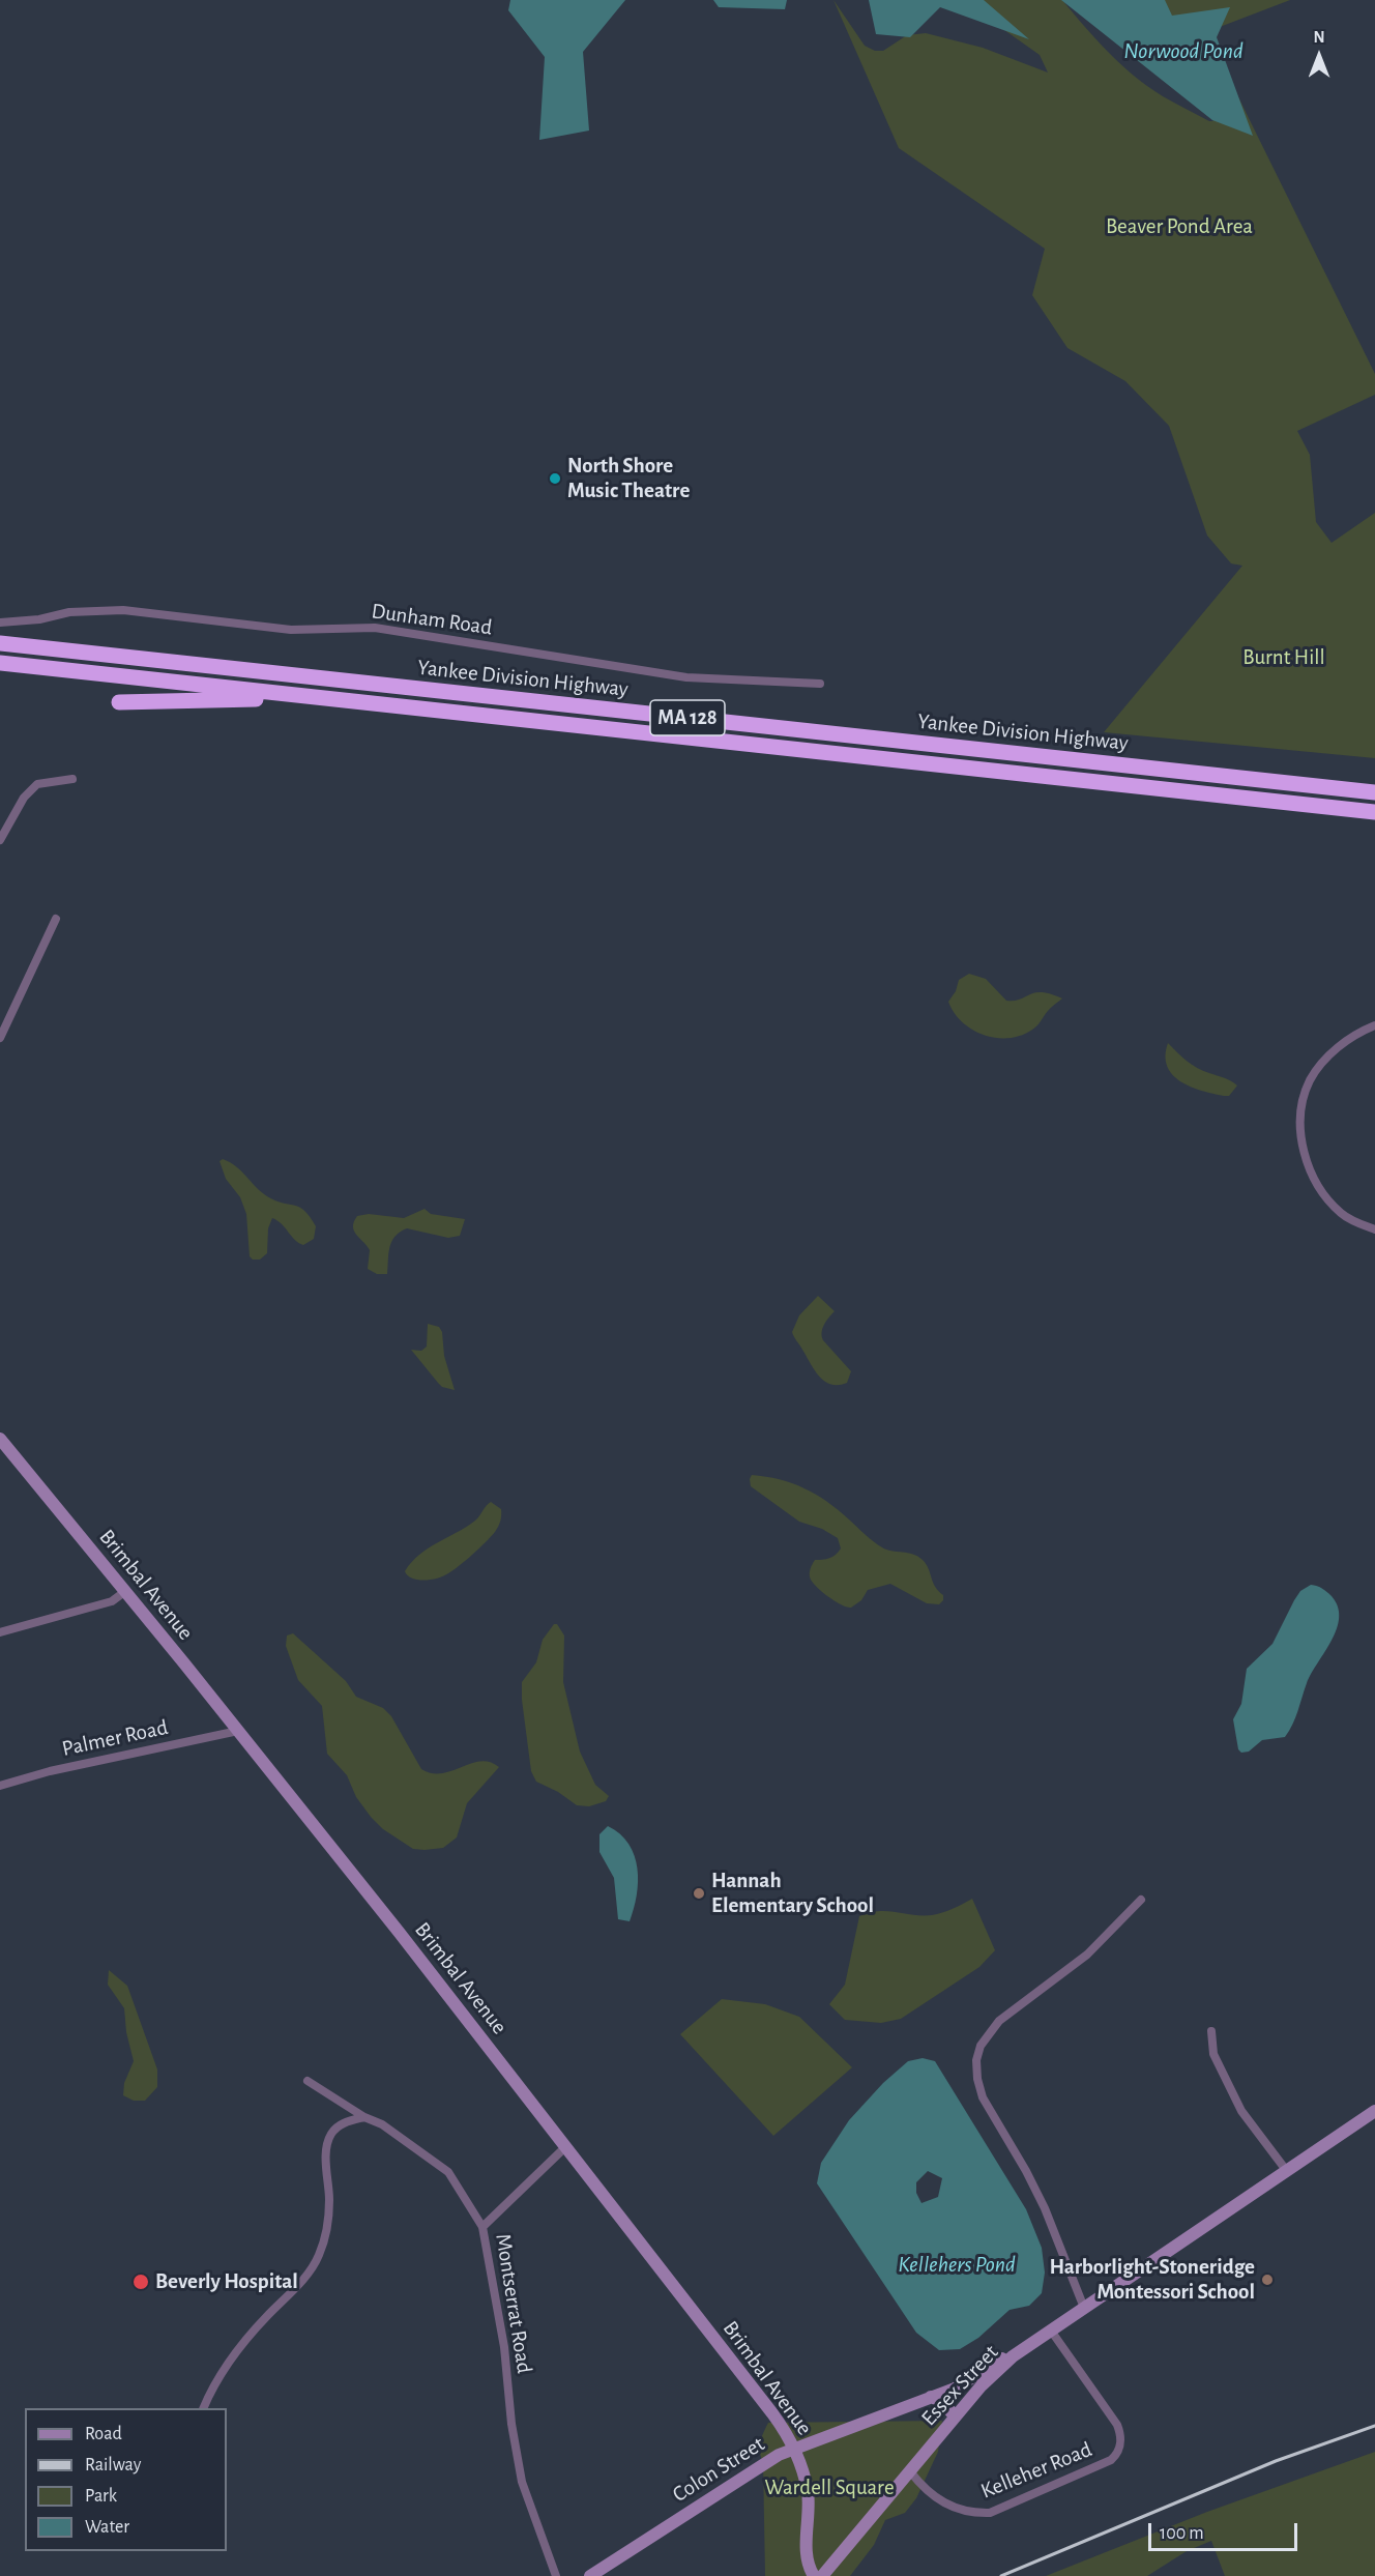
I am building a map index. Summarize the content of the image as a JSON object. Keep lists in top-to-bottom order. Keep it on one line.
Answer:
{"streets":{"highway":["Yankee Division Highway","MA 128"],"main road":["Brimbal Avenue","Essex Street","Colon Street"],"street":["Dunham Road","Palmer Road","Montserrat Road","Kelleher Road"]},"crossings":[["Brimbal Avenue","Palmer Road"],["Brimbal Avenue","Colon Street"],["Essex Street","Colon Street"],["Essex Street","Kelleher Road"]],"water":["Norwood Pond","Kellehers Pond"],"parks":["Beaver Pond Area","Burnt Hill","Wardell Square"],"places":["North Shore Music Theatre","Hannah Elementary School","Harborlight-Stoneridge Montessori School","Beverly Hospital"],"legend":["Road","Railway","Park","Water"],"scale_bar":"100 m","north":"top"}
